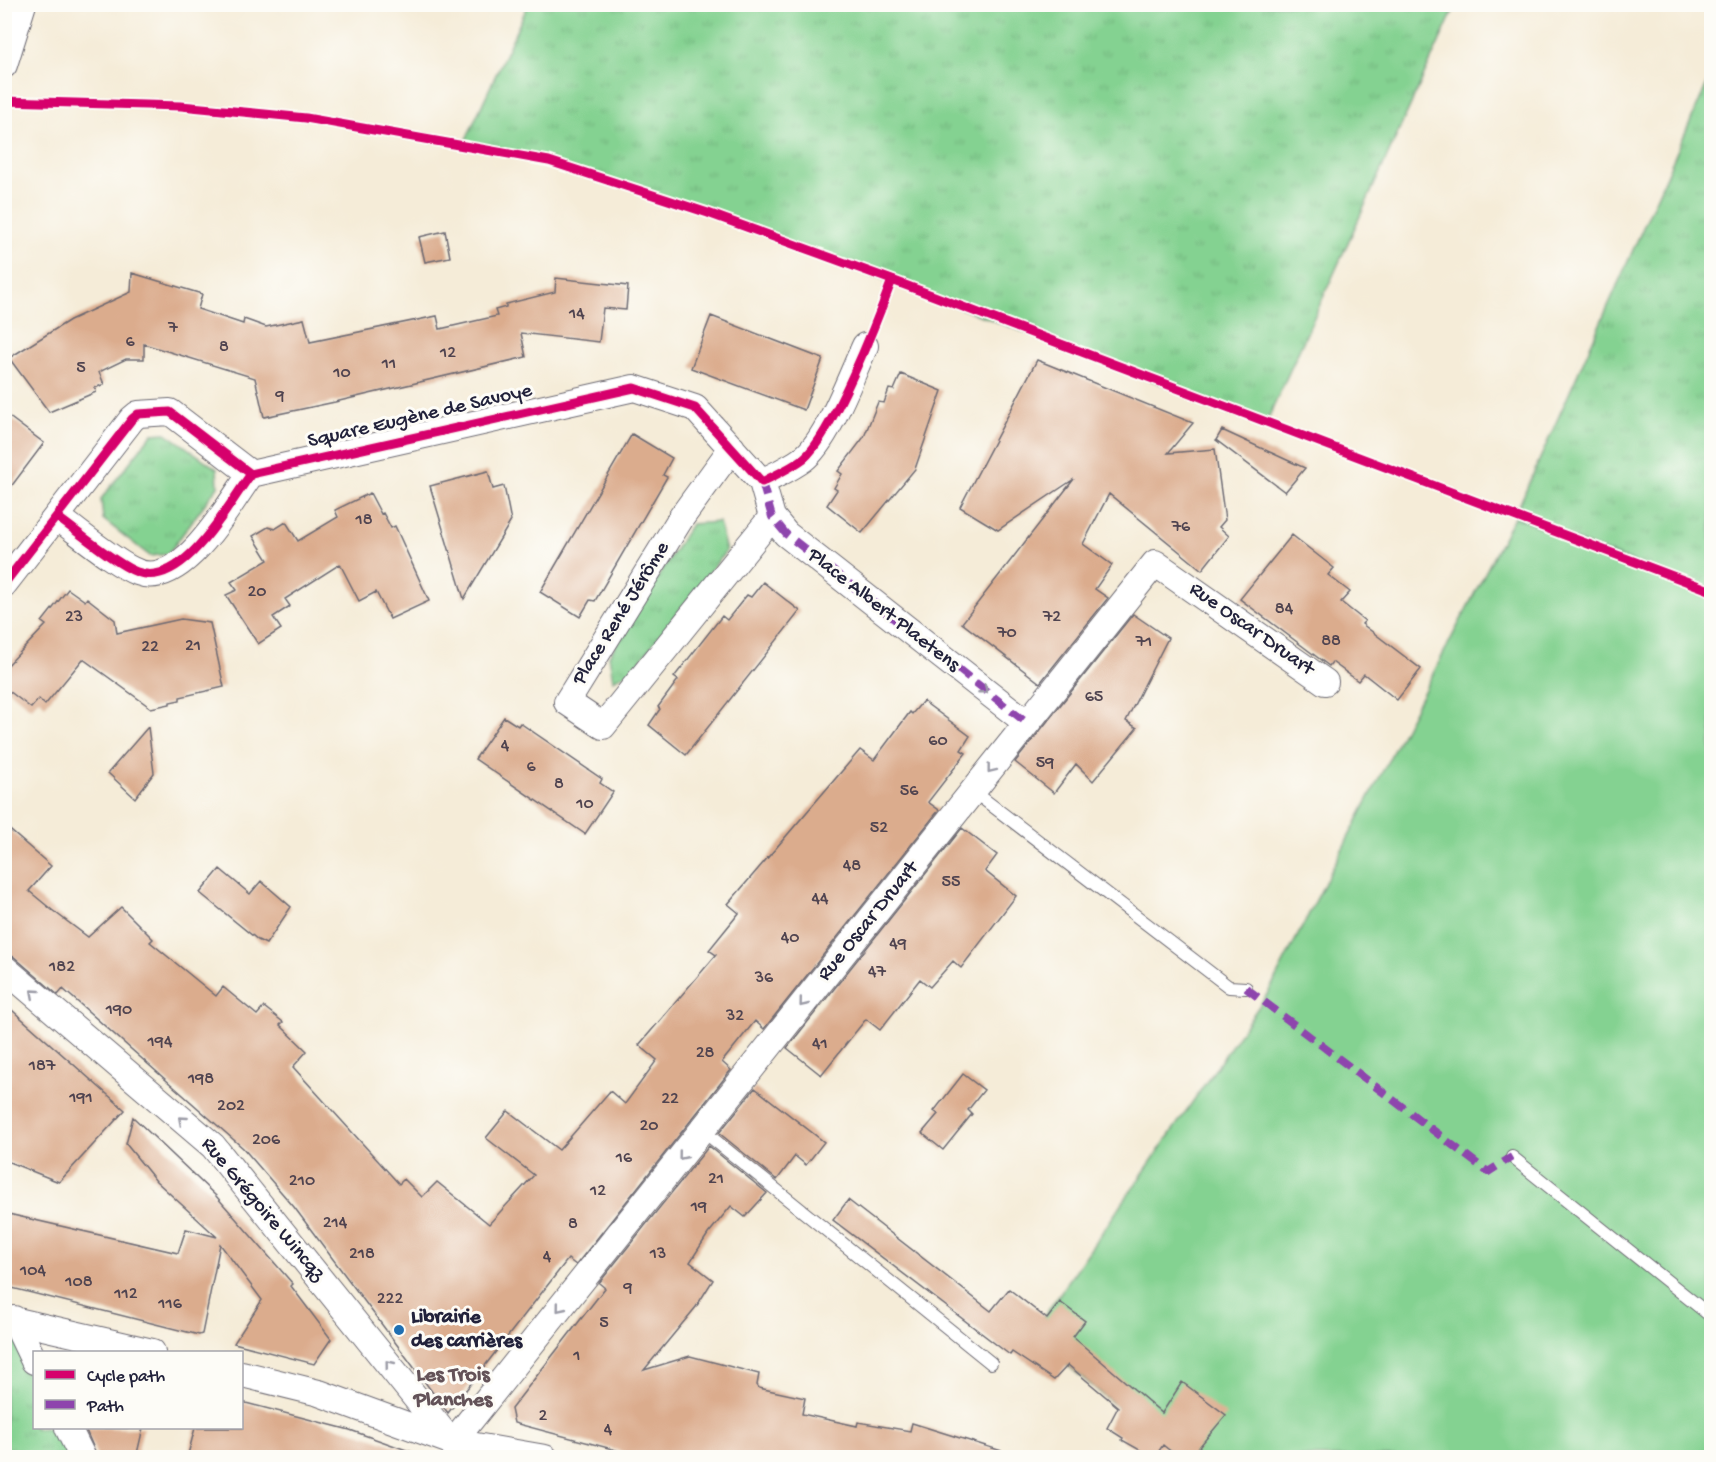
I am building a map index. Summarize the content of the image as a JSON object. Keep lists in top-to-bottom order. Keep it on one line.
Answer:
{"streets":{"street":["Square Eugène de Savoye","Place Albert Plaetens","Place René Jérôme","Rue Oscar Druart","Rue Grégoire Wincqz"]},"crossings":[["Square Eugène de Savoye","Place Albert Plaetens"],["Place Albert Plaetens","Place René Jérôme"],["Place Albert Plaetens","Rue Oscar Druart"],["Rue Oscar Druart","Rue Grégoire Wincqz"]],"one_way":["Place Albert Plaetens","Rue Oscar Druart","Rue Grégoire Wincqz"],"districts":["Les Trois Planches"],"places":["Librairie des carrières"],"house_numbers":["14","7","6","8","12","11","5","10","9","18","76","20","84","23","72","70","88","71","21","22","65","60","4","59","6","8","56","10","52","48","55","44","40","49","182","47","36","190","32","194","41","28","187","198","191","22","202","20","206","16","21","210","12","19","214","8","218","13","4","104","108","9","112","222","116","5","1","2","4"],"legend":["Cycle path","Path"]}
